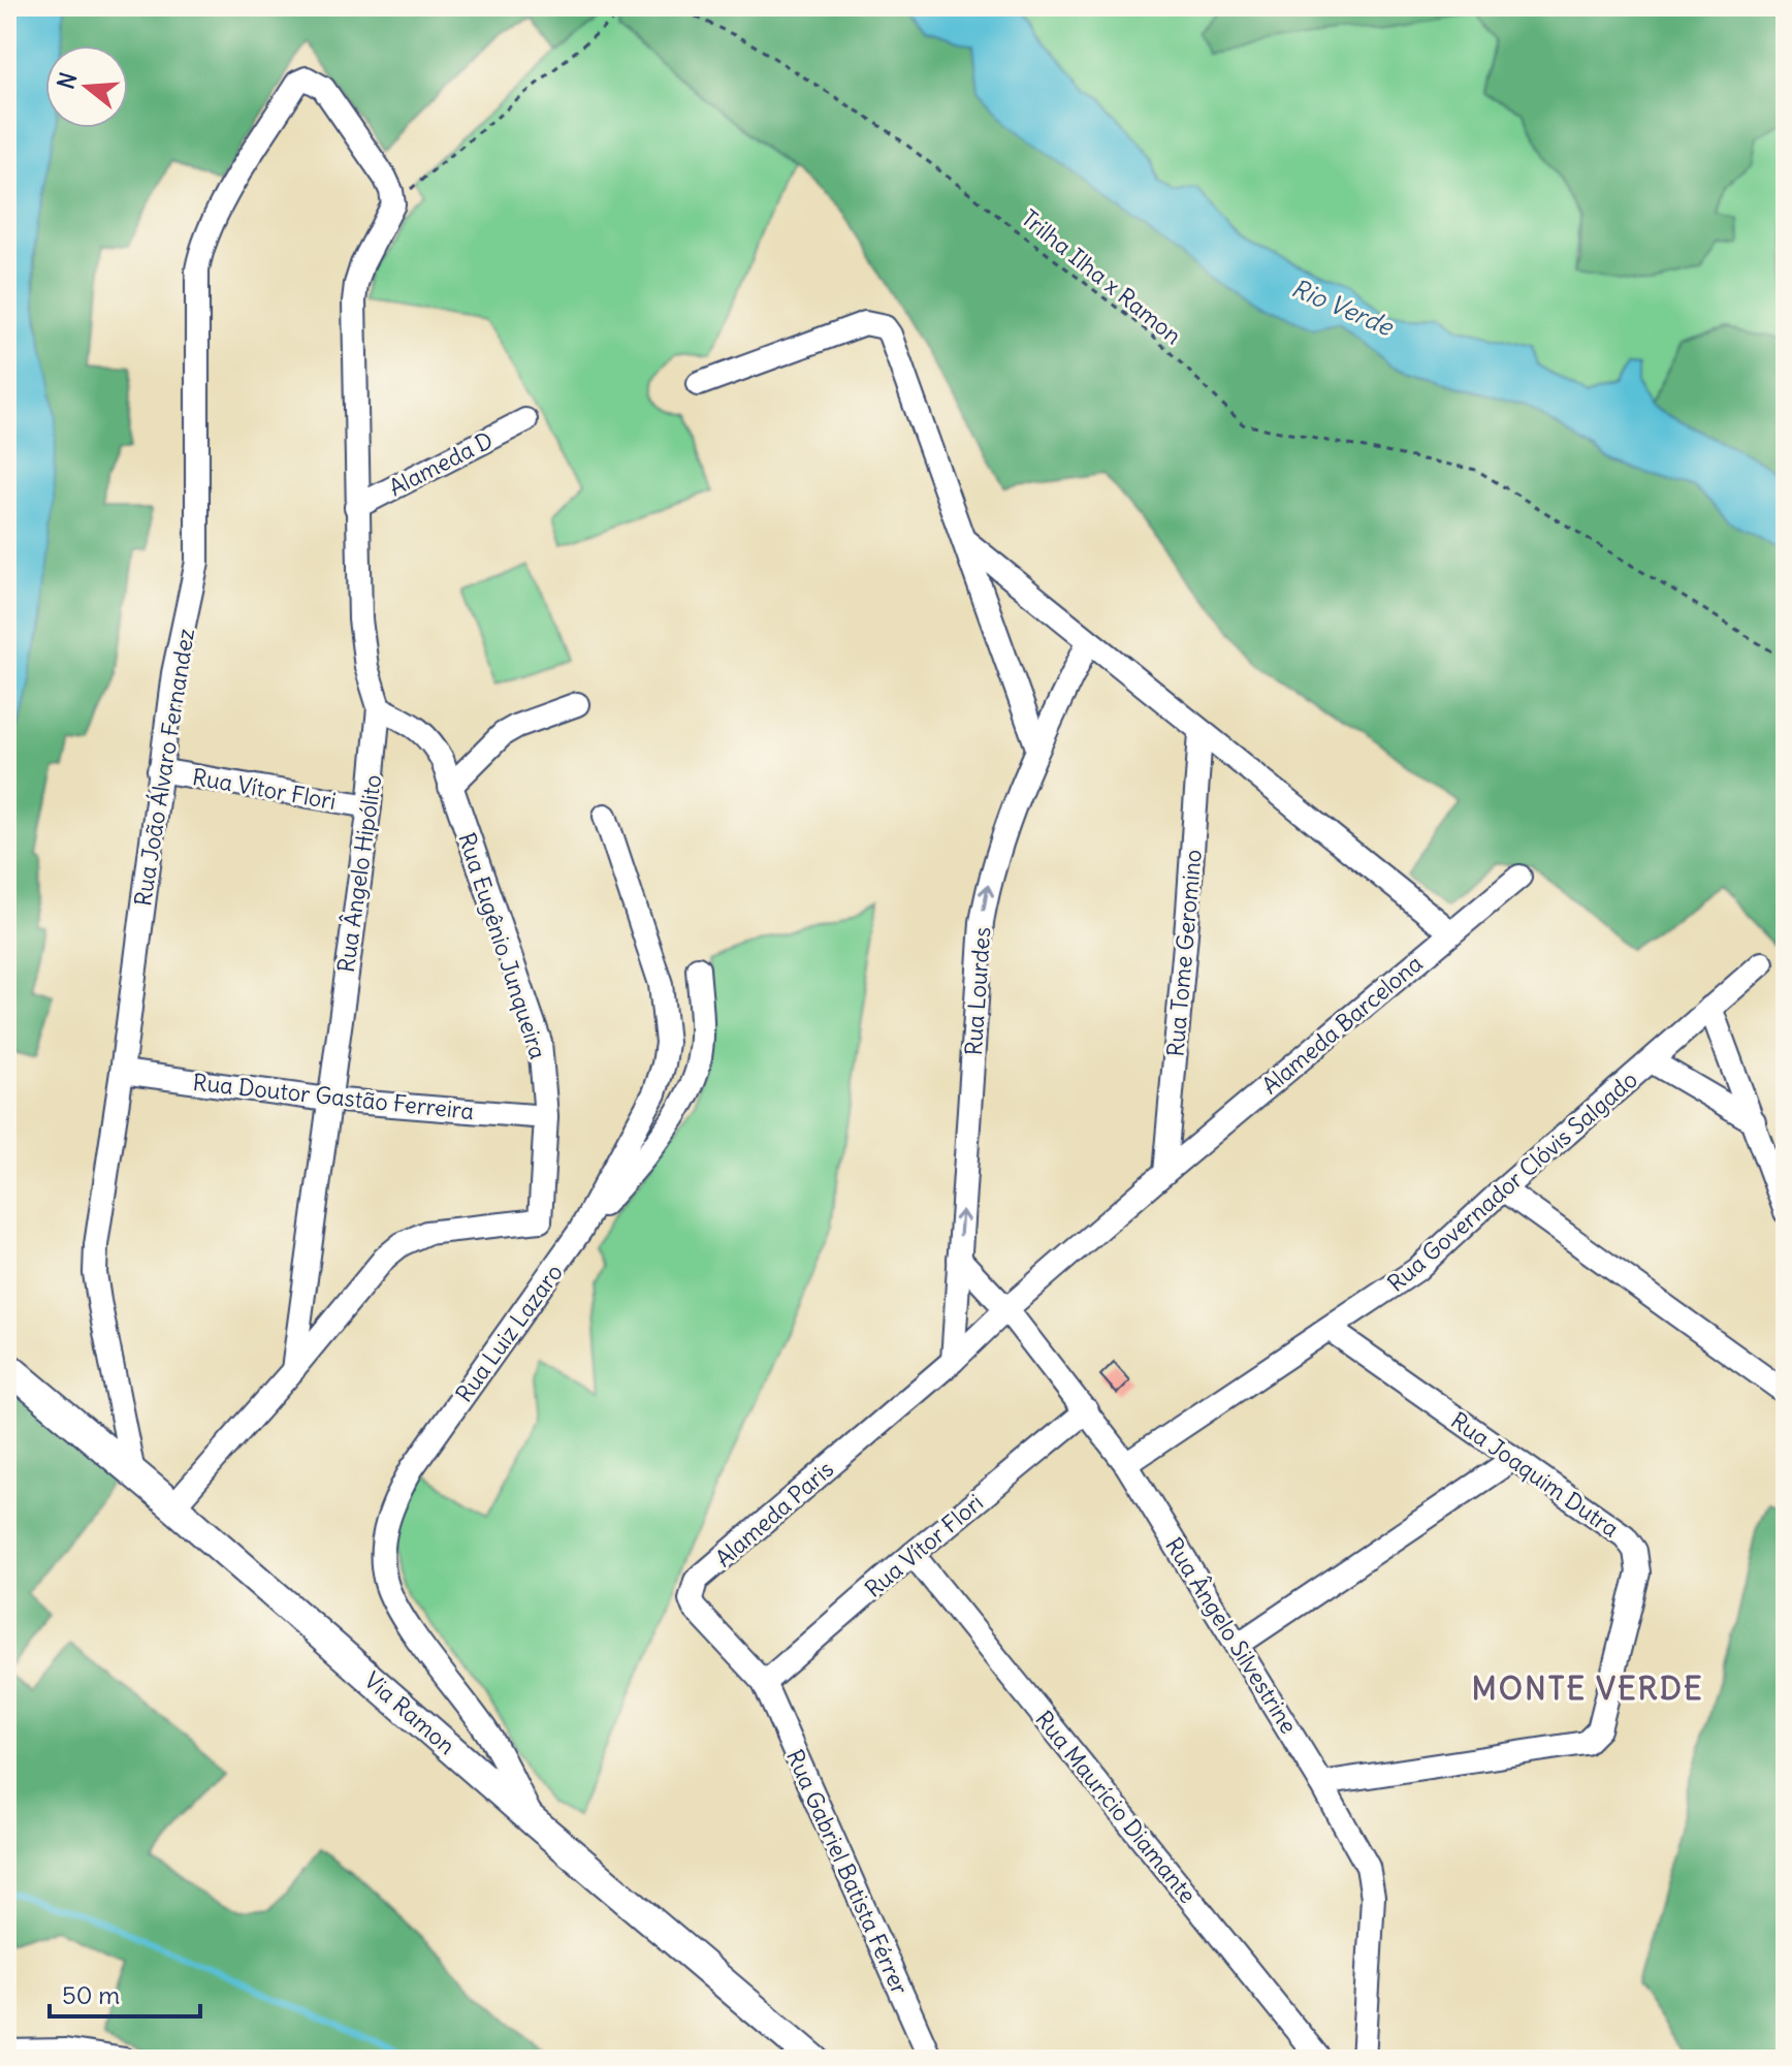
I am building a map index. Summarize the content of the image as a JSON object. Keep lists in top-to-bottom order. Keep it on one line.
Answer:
{"streets":{"main road":["Via Ramon"],"street":["Alameda D","Rua João Álvaro Fernandez","Rua Vítor Flori","Rua Ângelo Hipólito","Rua Eugênio Junqueira","Rua Tome Geromino","Rua Lourdes","Alameda Barcelona","Rua Doutor Gastão Ferreira","Rua Governador Clóvis Salgado","Rua Luiz Lazaro","Rua Joaquim Dutra","Alameda Paris","Rua Ângelo Silvestrine","Rua Maurício Diamante","Rua Gabriel Batista Férrer"],"path":["Trilha Ilha x Ramon"]},"crossings":[["Alameda D","Rua Ângelo Hipólito"],["Rua João Álvaro Fernandez","Rua Vítor Flori"],["Rua João Álvaro Fernandez","Rua Ângelo Hipólito"],["Rua João Álvaro Fernandez","Rua Doutor Gastão Ferreira"],["Rua João Álvaro Fernandez","Via Ramon"],["Rua Vítor Flori","Rua Ângelo Hipólito"],["Rua Vítor Flori","Alameda Paris"],["Rua Vítor Flori","Rua Ângelo Silvestrine"],["Rua Vítor Flori","Rua Maurício Diamante"],["Rua Vítor Flori","Rua Gabriel Batista Férrer"],["Rua Ângelo Hipólito","Rua Eugênio Junqueira"],["Rua Ângelo Hipólito","Rua Doutor Gastão Ferreira"],["Rua Eugênio Junqueira","Rua Doutor Gastão Ferreira"],["Rua Tome Geromino","Alameda Barcelona"],["Rua Lourdes","Alameda Paris"],["Rua Lourdes","Rua Ângelo Silvestrine"],["Alameda Barcelona","Alameda Paris"],["Alameda Barcelona","Rua Ângelo Silvestrine"],["Rua Governador Clóvis Salgado","Rua Joaquim Dutra"],["Rua Governador Clóvis Salgado","Rua Ângelo Silvestrine"],["Rua Luiz Lazaro","Via Ramon"],["Rua Joaquim Dutra","Rua Ângelo Silvestrine"],["Alameda Paris","Rua Ângelo Silvestrine"],["Alameda Paris","Rua Gabriel Batista Férrer"]],"one_way":["Rua Lourdes"],"districts":["MONTE VERDE"],"water":["Rio Verde"],"scale_bar":"50 m","north":"left"}
